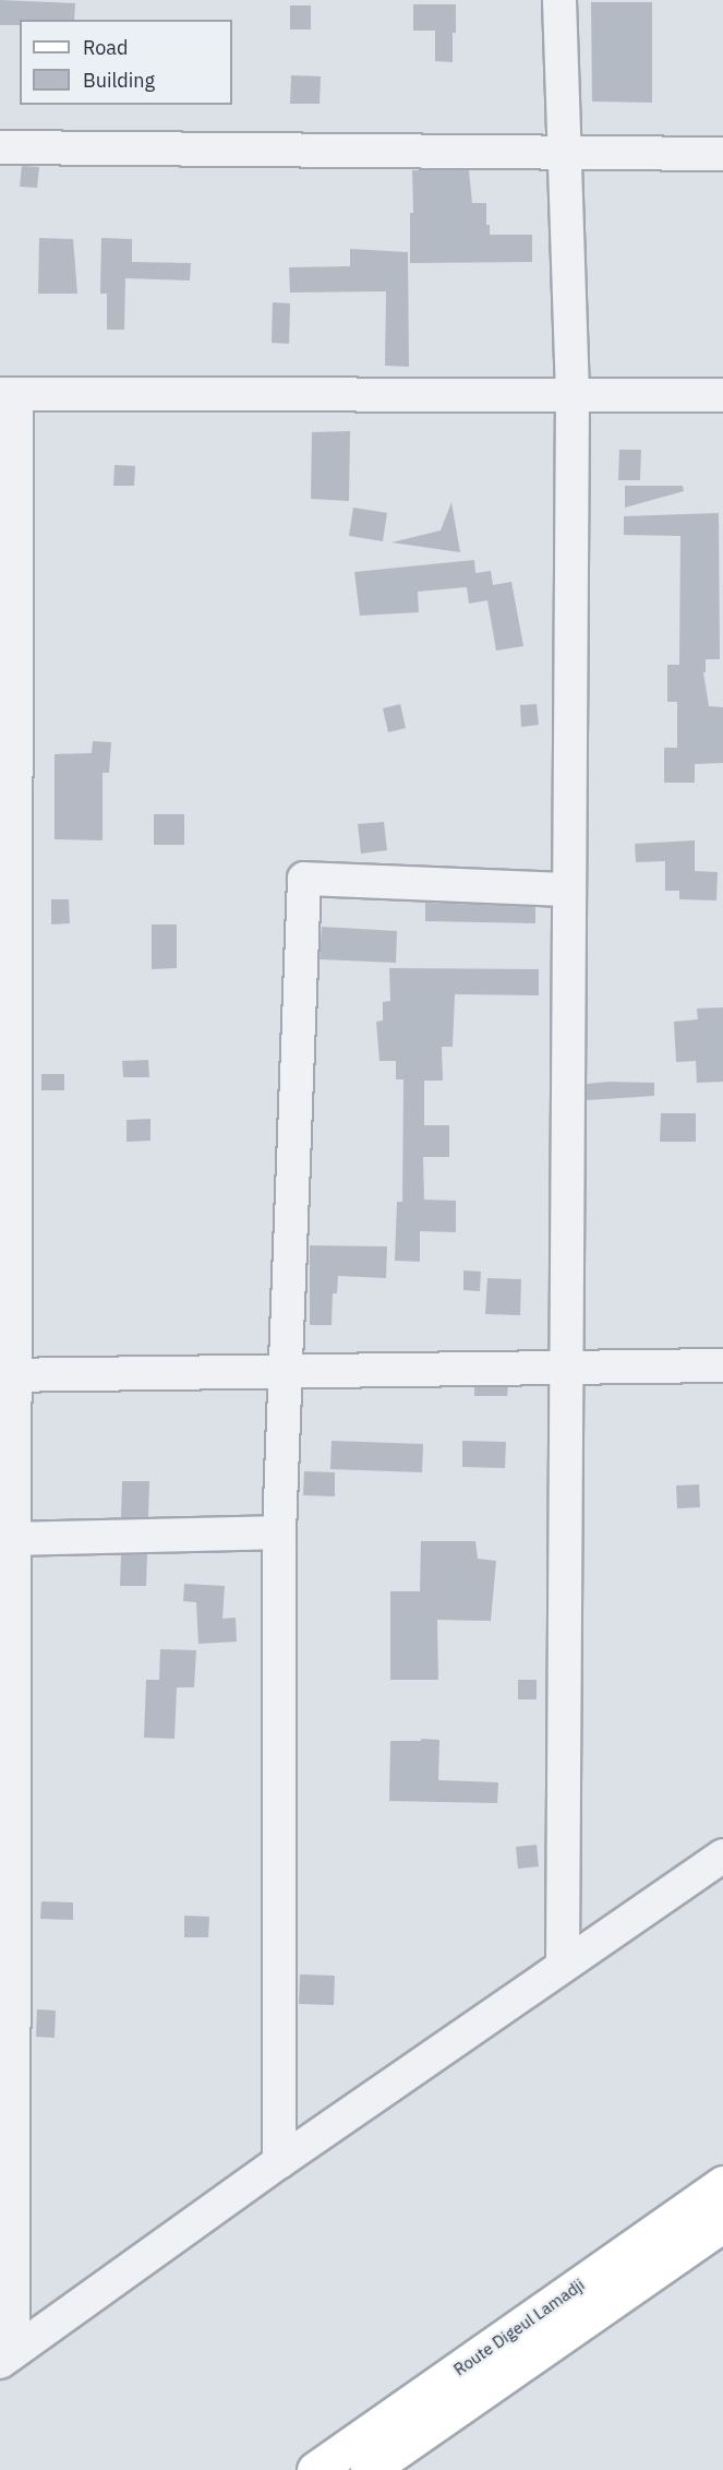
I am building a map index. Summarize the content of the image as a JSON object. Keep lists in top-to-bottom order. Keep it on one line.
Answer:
{"streets":{"main road":["Route Digeul Lamadji"]},"legend":["Road","Building"]}
